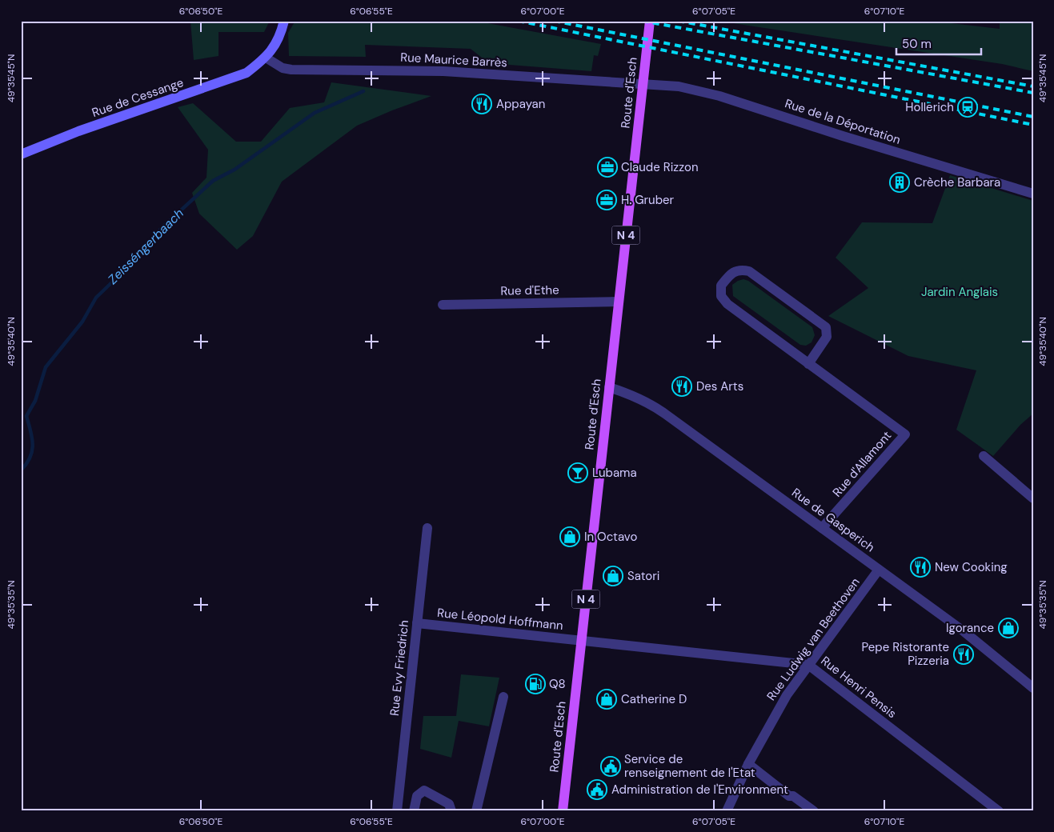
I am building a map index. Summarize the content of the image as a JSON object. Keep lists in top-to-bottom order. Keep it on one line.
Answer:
{"streets":{"main road":["Route d'Esch","Rue de Cessange","N 4"],"street":["Rue Maurice Barrès","Rue de la Déportation","Rue d'Ethe","Rue d'Allamont","Rue de Gasperich","Rue Léopold Hoffmann","Rue Ludwig van Beethoven","Rue Evy Friedrich","Rue Henri Pensis"]},"crossings":[["Rue Maurice Barrès","Route d'Esch"],["Rue Maurice Barrès","Rue de Cessange"],["Rue Maurice Barrès","Rue de la Déportation"],["Route d'Esch","Rue de la Déportation"],["Route d'Esch","Rue d'Ethe"],["Route d'Esch","Rue de Gasperich"],["Route d'Esch","Rue Léopold Hoffmann"],["Route d'Esch","Rue Henri Pensis"],["Rue d'Allamont","Rue de Gasperich"],["Rue de Gasperich","Rue Ludwig van Beethoven"],["Rue Léopold Hoffmann","Rue Evy Friedrich"],["Rue Léopold Hoffmann","Rue Henri Pensis"],["Rue Ludwig van Beethoven","Rue Henri Pensis"]],"water":["Zeisséngerbaach"],"parks":["Jardin Anglais"],"places":{"restaurant":["Appayan","Des Arts","New Cooking","Pepe Ristorante Pizzeria"],"station":["Hollerich"],"office":["Claude Rizzon","H. Gruber"],"building":["Crèche Barbara"],"bar":["Lubama"],"shop":["In Octavo","Satori","Igorance","Catherine D"],"fuel station":["Q8"],"public building":["Service de renseignement de l'Etat","Administration de l'Environment"]},"scale_bar":"50 m","coordinates":["6°06'50\"E","6°06'55\"E","6°07'00\"E","6°07'05\"E","6°07'10\"E","49°35'45\"N","49°35'40\"N","49°35'35\"N"]}
